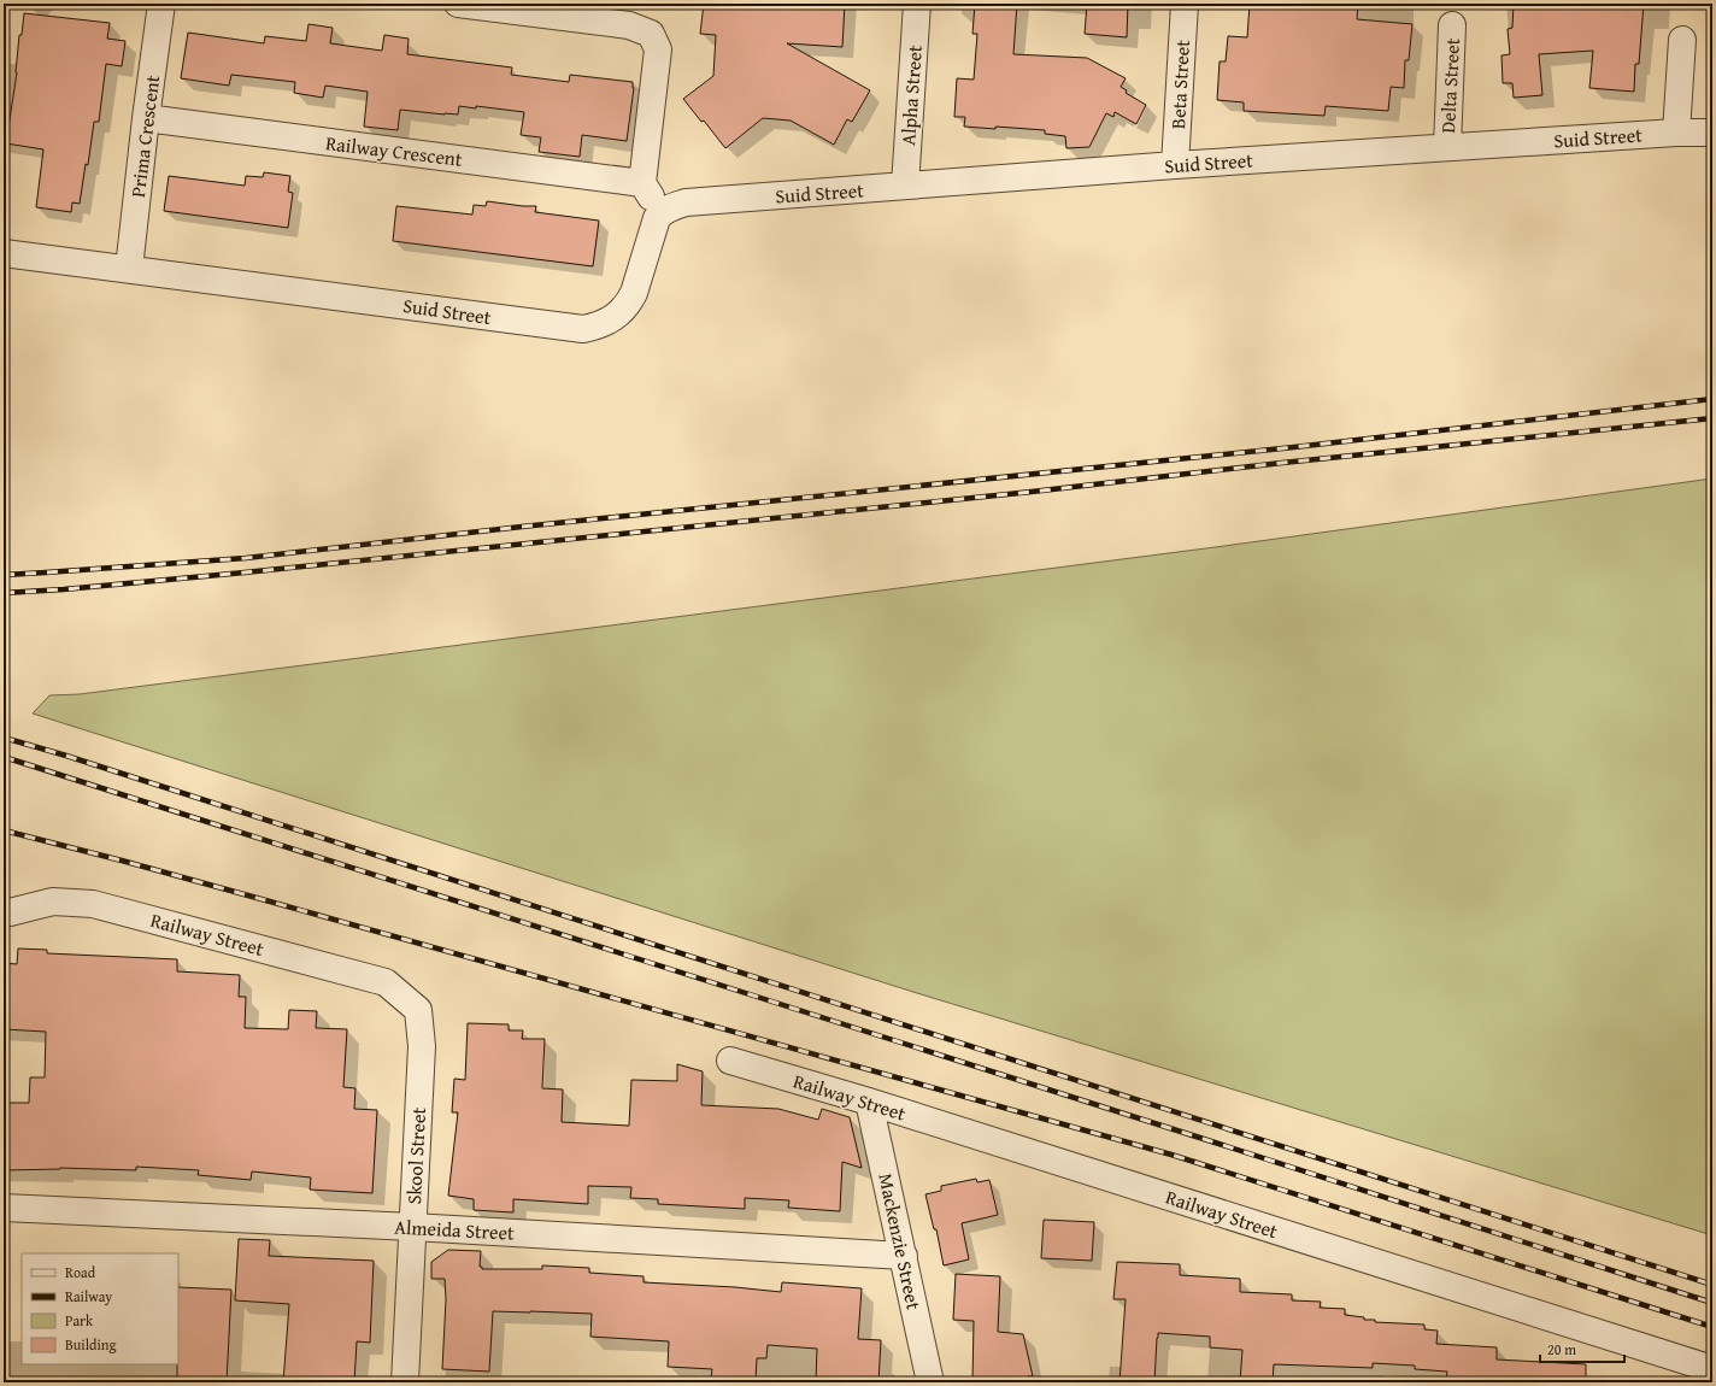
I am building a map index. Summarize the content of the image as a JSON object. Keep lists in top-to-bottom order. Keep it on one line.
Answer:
{"streets":{"street":["Beta Street","Delta Street","Alpha Street","Prima Crescent","Suid Street","Railway Crescent","Railway Street","Skool Street","Almeida Street","Mackenzie Street"]},"crossings":[["Beta Street","Suid Street"],["Delta Street","Suid Street"],["Alpha Street","Suid Street"],["Prima Crescent","Suid Street"],["Prima Crescent","Railway Crescent"],["Railway Street","Skool Street"],["Railway Street","Mackenzie Street"],["Skool Street","Almeida Street"],["Almeida Street","Mackenzie Street"]],"legend":["Road","Railway","Park","Building"],"scale_bar":"20 m"}
